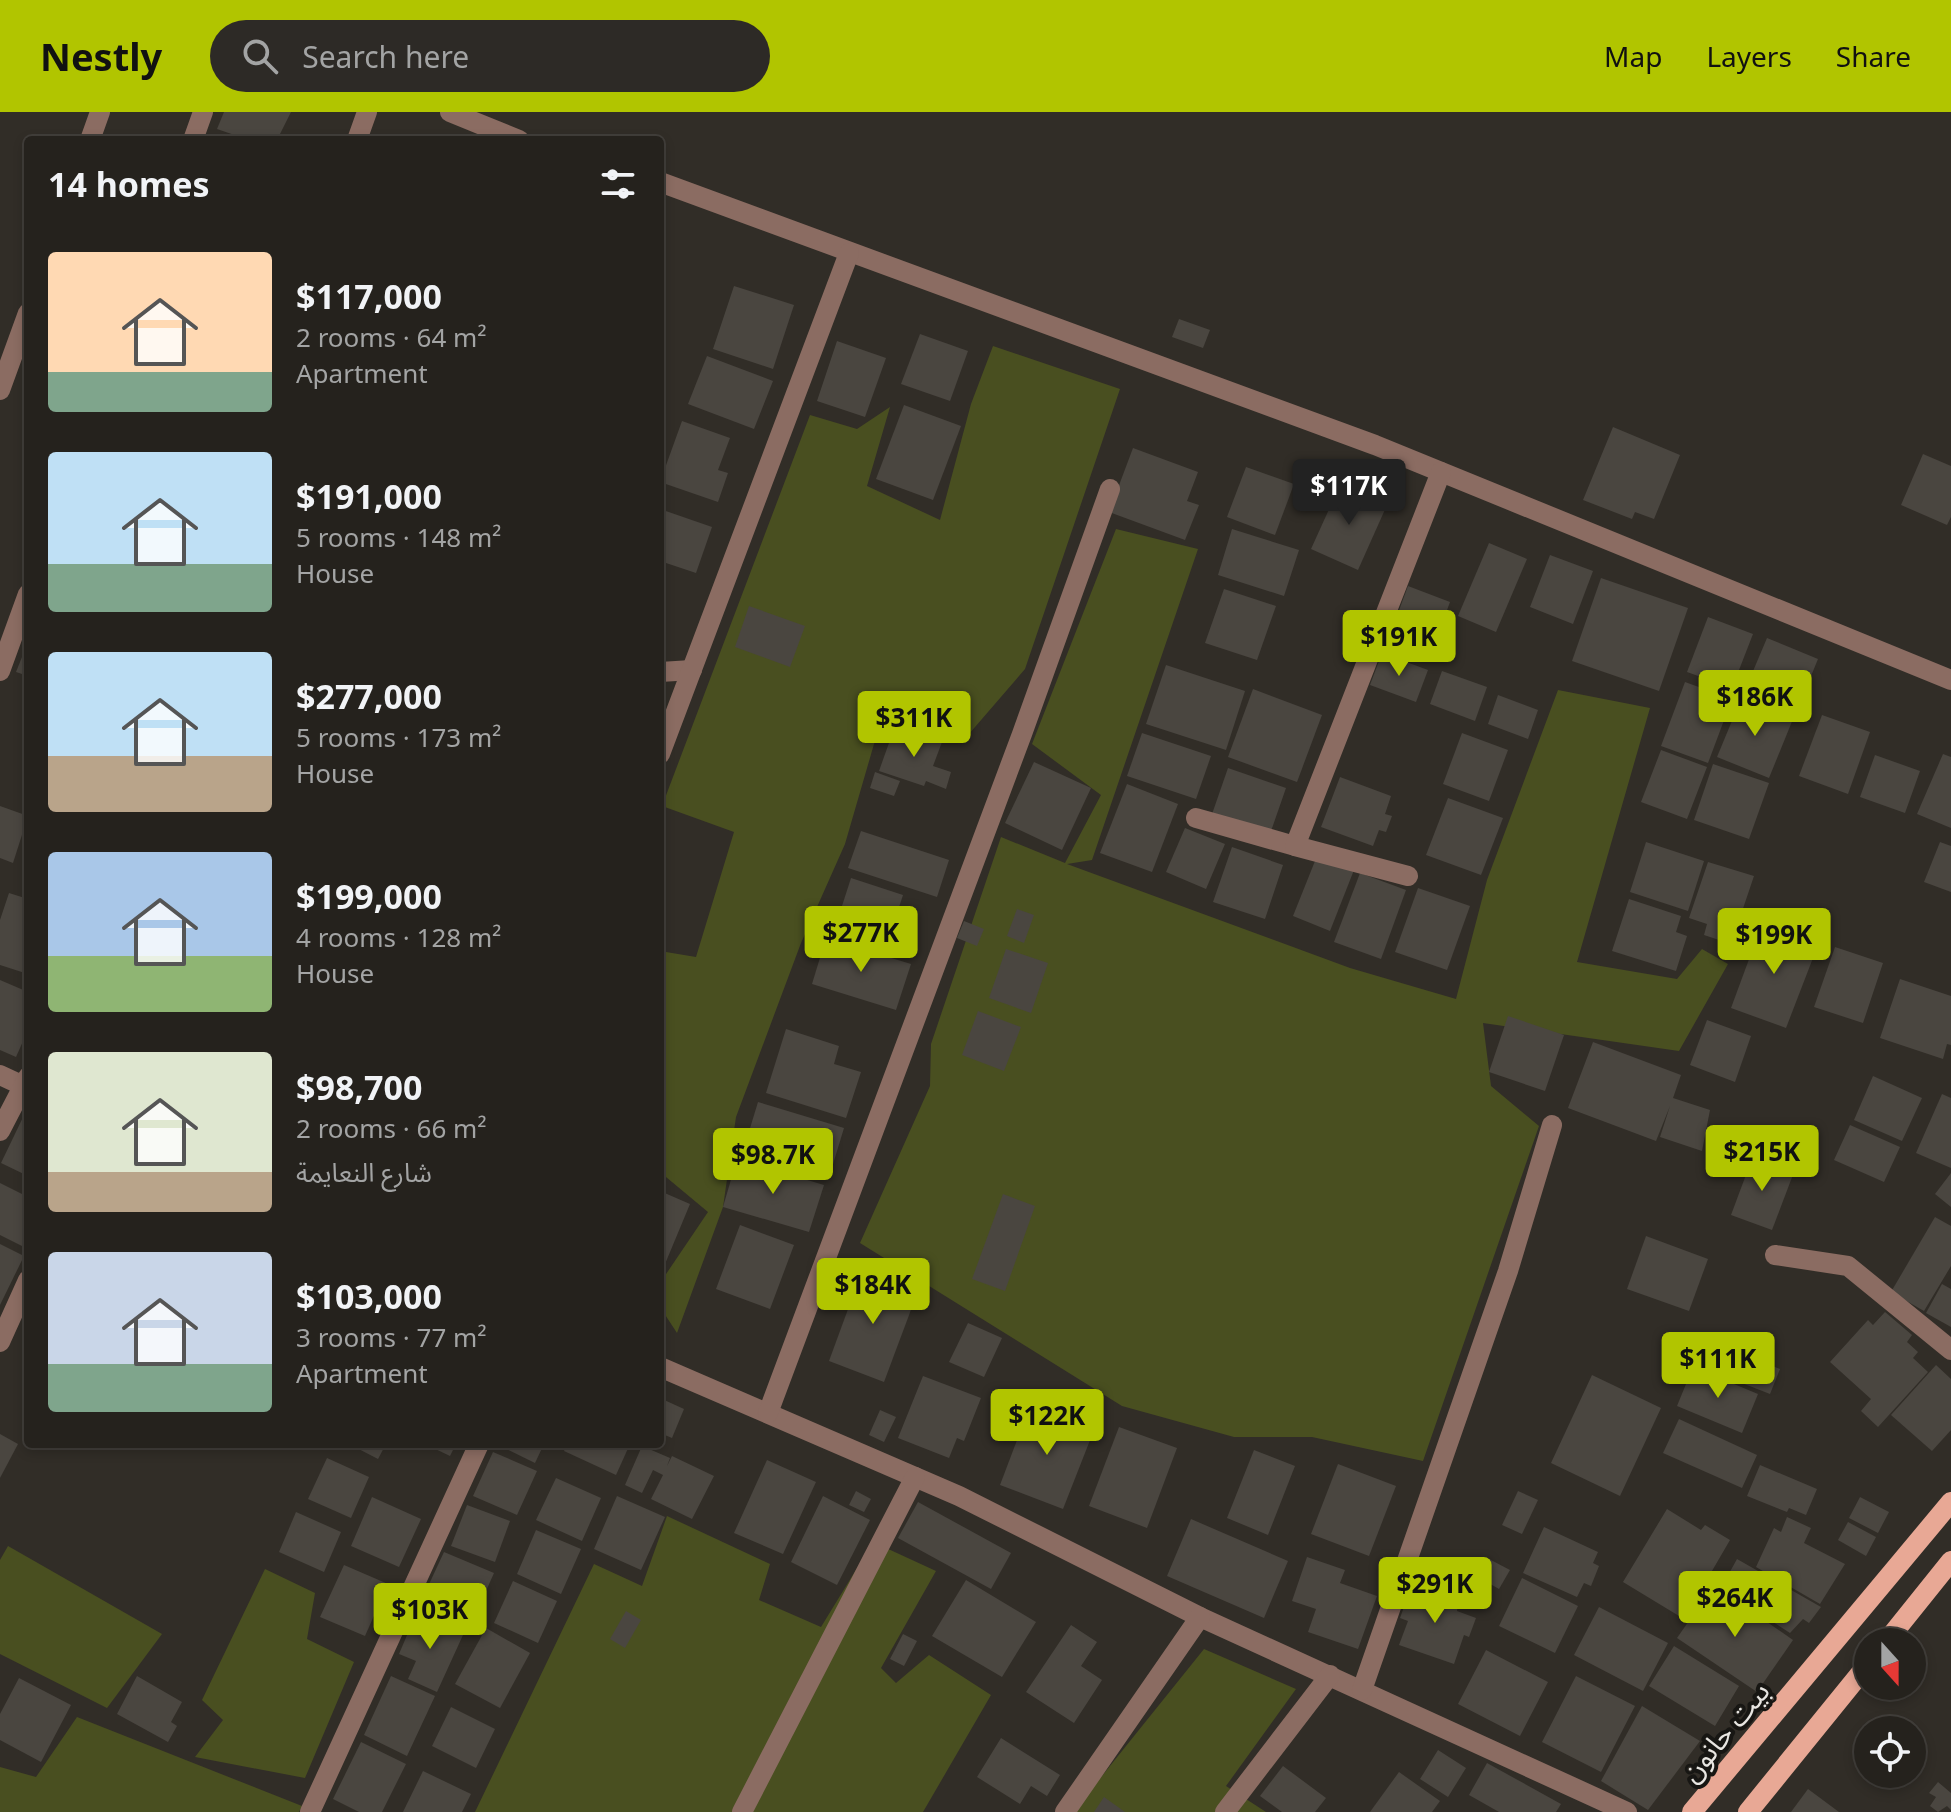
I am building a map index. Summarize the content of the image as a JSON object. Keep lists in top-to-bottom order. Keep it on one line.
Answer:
{"streets":{"main road":["بيت حانون"]},"north":"bottom","page":{"header":"Nestly","search":"Search here","nav":["Map","Layers","Share"],"heading":"14 homes","list":[{"name":"$117,000","note":"2 rooms · 64 m² · Apartment"},{"name":"$191,000","note":"5 rooms · 148 m² · House"},{"name":"$277,000","note":"5 rooms · 173 m² · House"},{"name":"$199,000","note":"4 rooms · 128 m² · House"},{"name":"$98,700","note":"2 rooms · 66 m² · شارع النعايمة"},{"name":"$103,000","note":"3 rooms · 77 m² · Apartment"}],"price":["$117K","$191K","$186K","$311K","$277K","$199K","$215K","$98.7K","$184K","$111K","$122K","$291K","$264K","$103K"]}}
